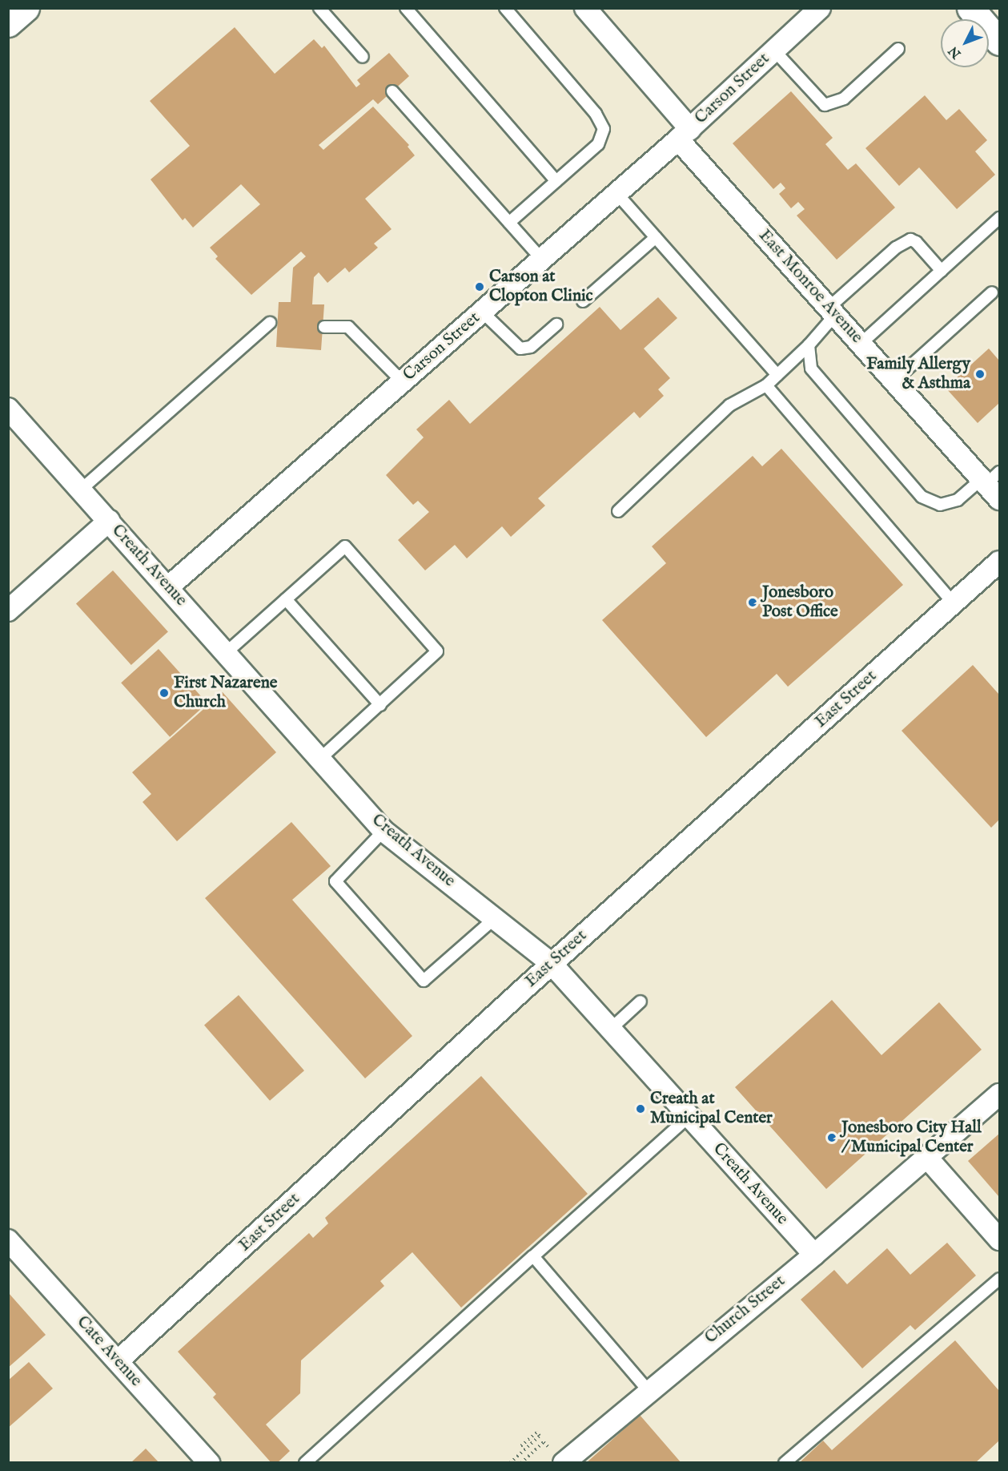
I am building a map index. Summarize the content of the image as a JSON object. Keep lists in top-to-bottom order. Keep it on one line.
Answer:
{"streets":{"street":["Carson Street","East Monroe Avenue","Creath Avenue","East Street","Church Street","Cate Avenue"]},"crossings":[["Carson Street","East Monroe Avenue"],["Carson Street","Creath Avenue"],["Creath Avenue","East Street"],["Creath Avenue","Church Street"],["East Street","Cate Avenue"]],"places":["Carson at Clopton Clinic","Family Allergy & Asthma","Jonesboro Post Office","First Nazarene Church","Creath at Municipal Center","Jonesboro City Hall / Municipal Center"],"north":"bottom left"}
